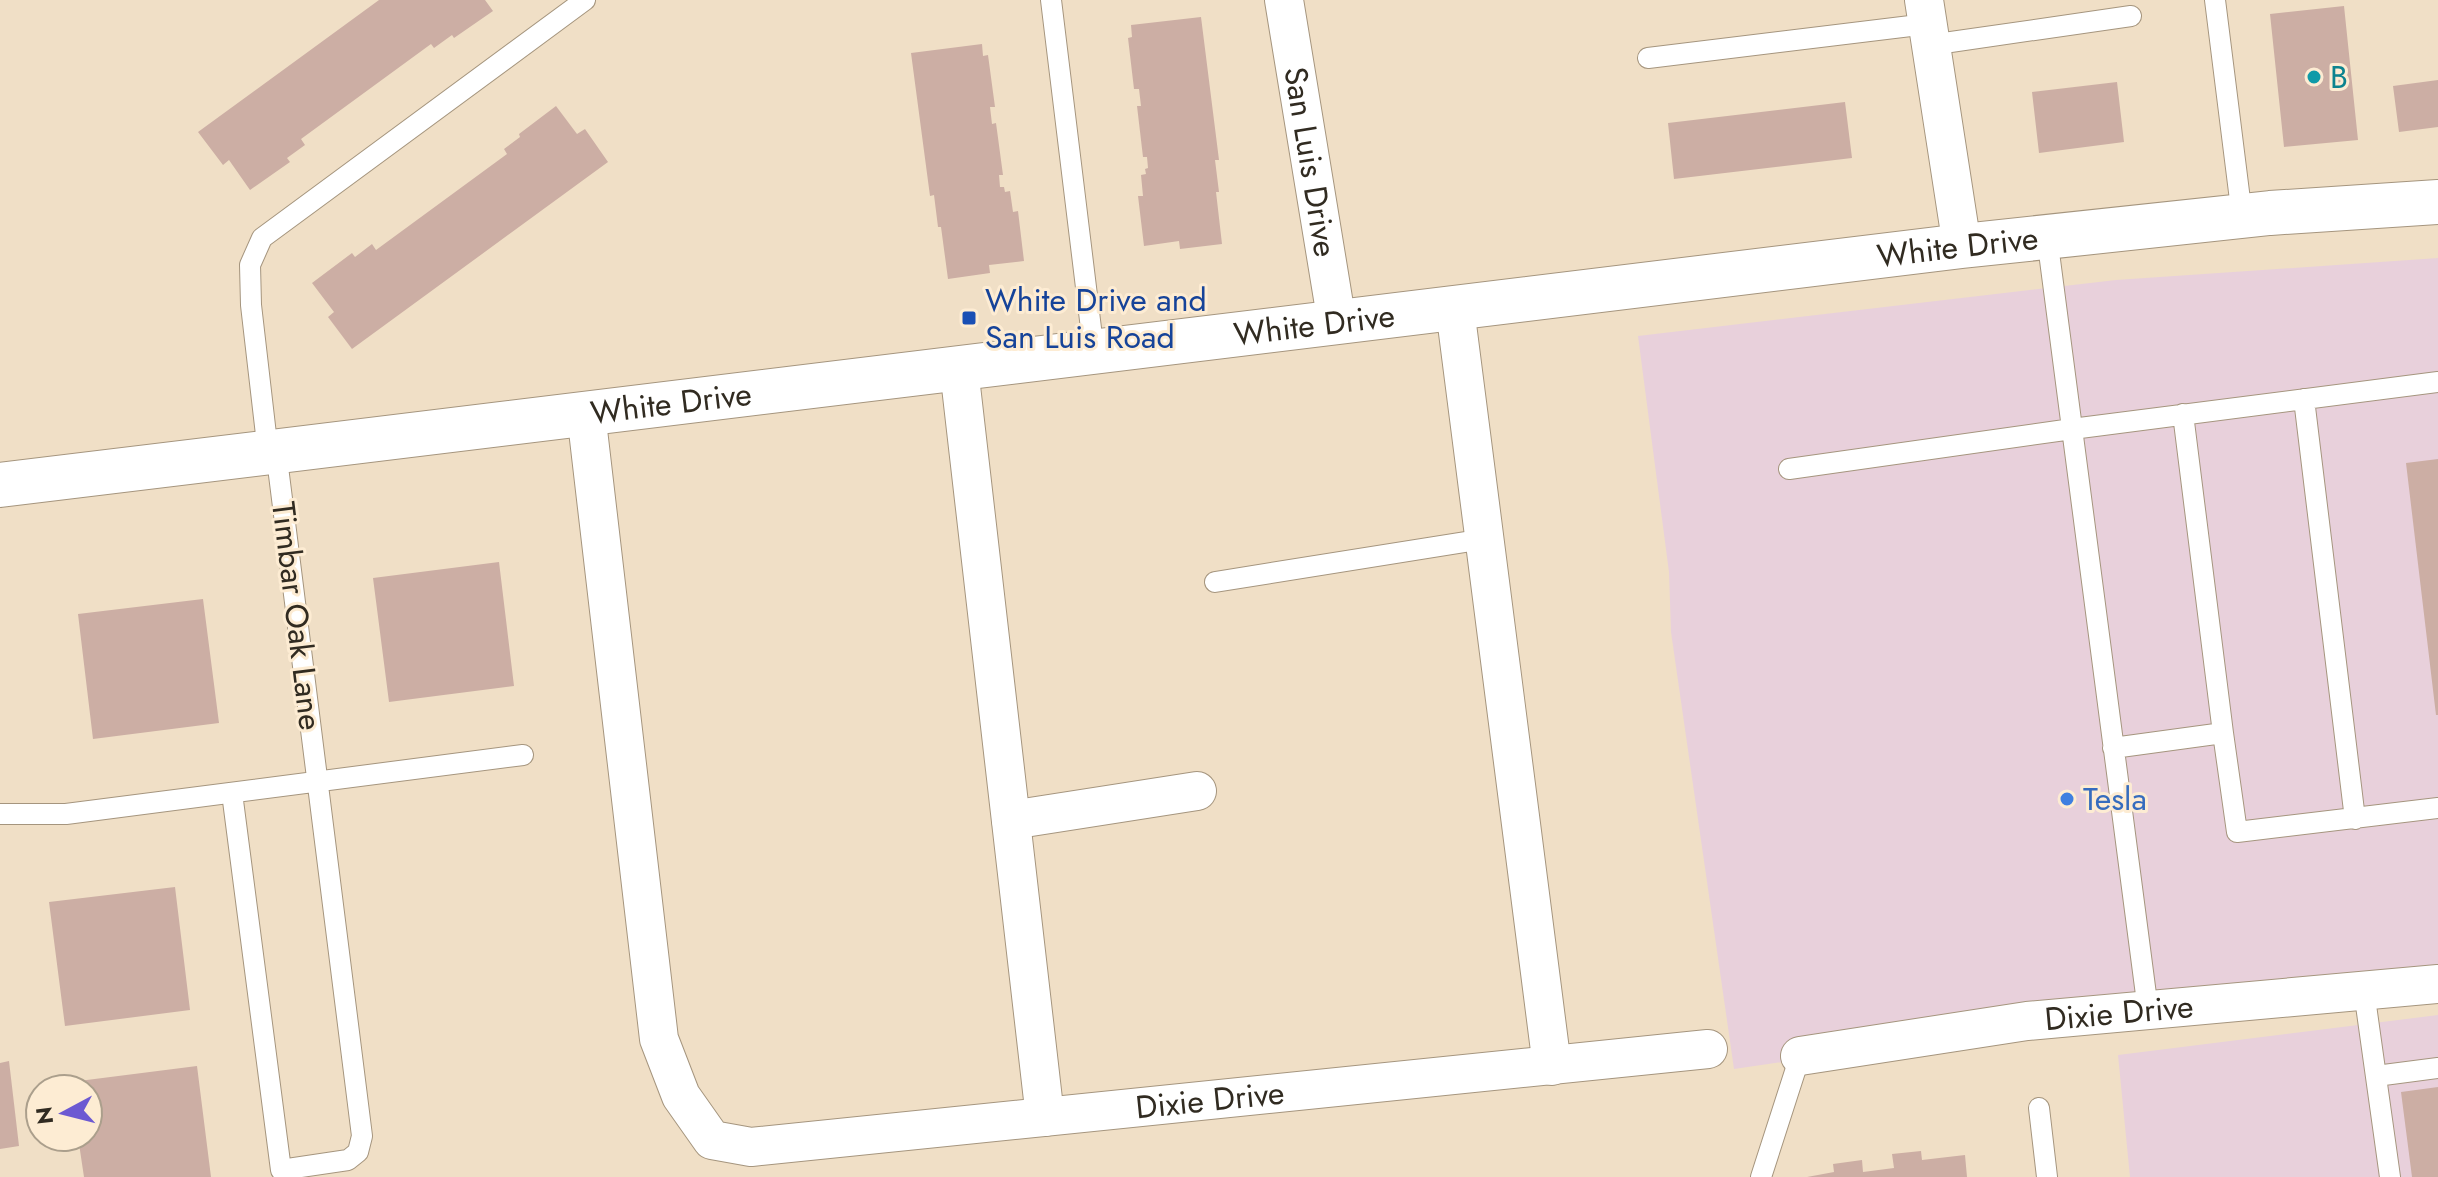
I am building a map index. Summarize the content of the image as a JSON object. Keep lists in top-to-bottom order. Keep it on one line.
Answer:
{"streets":{"street":["San Luis Drive","White Drive","Dixie Drive"],"lane":["Timbar Oak Lane"]},"crossings":[["San Luis Drive","White Drive"],["White Drive","Timbar Oak Lane"],["White Drive","Dixie Drive"]],"places":{"other":["B","Tesla"],"transit":["White Drive and San Luis Road"]},"north":"left"}
